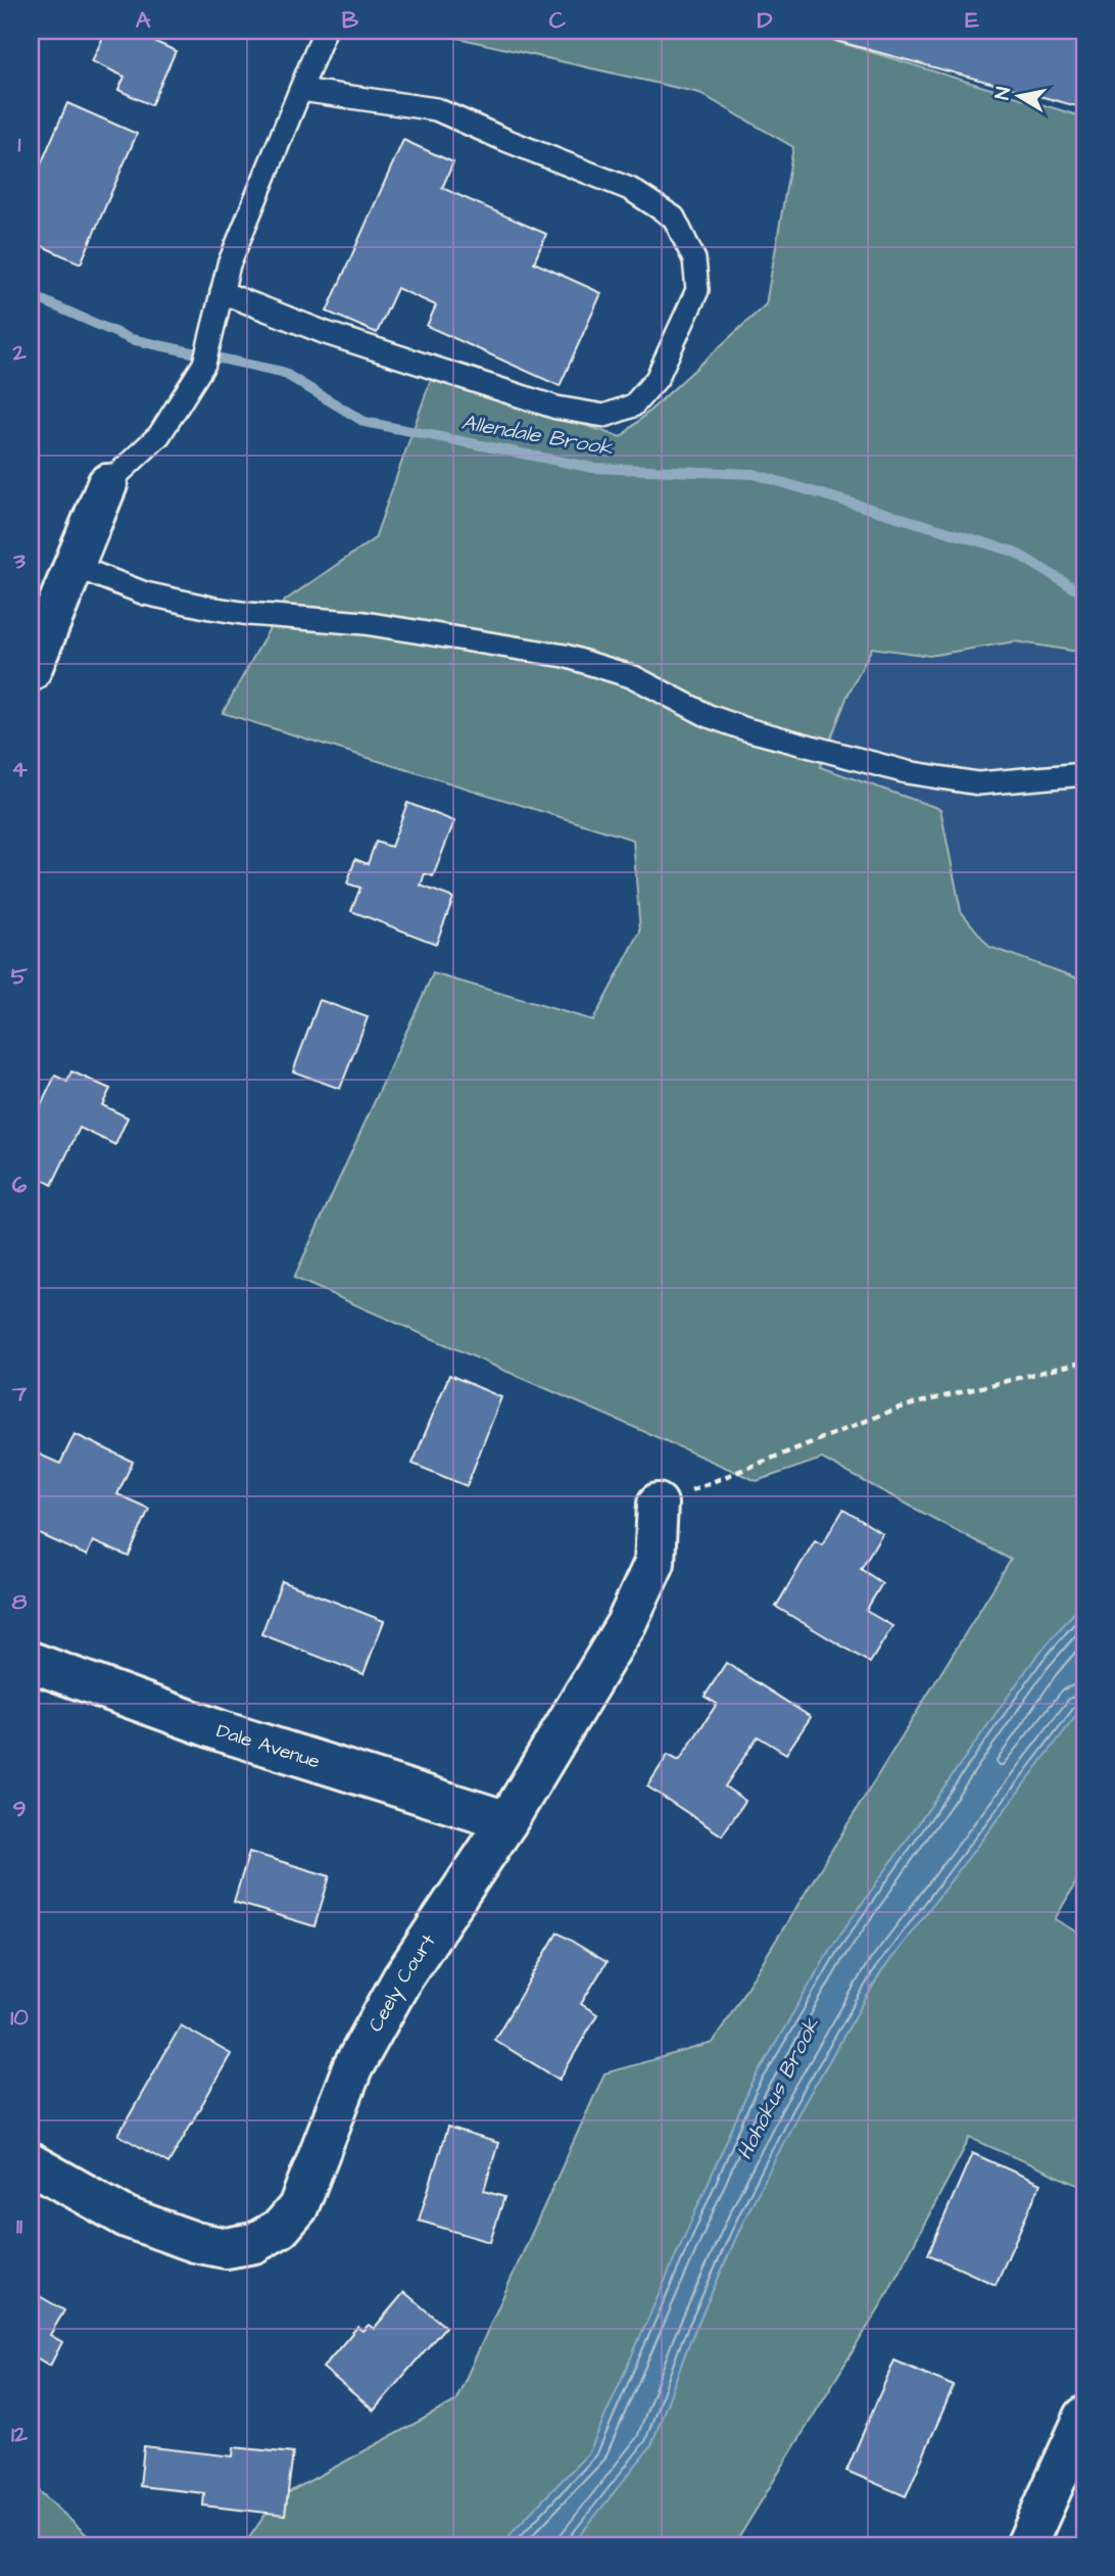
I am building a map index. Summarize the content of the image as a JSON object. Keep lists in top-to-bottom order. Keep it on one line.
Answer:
{"streets":{"street":["Dale Avenue","Ceely Court"]},"crossings":[["Dale Avenue","Ceely Court"]],"water":["Allendale Brook","Hohokus Brook"],"north":"left","grid":{"columns":["A","B","C","D","E"],"rows":["1","2","3","4","5","6","7","8","9","10","11","12"]}}
